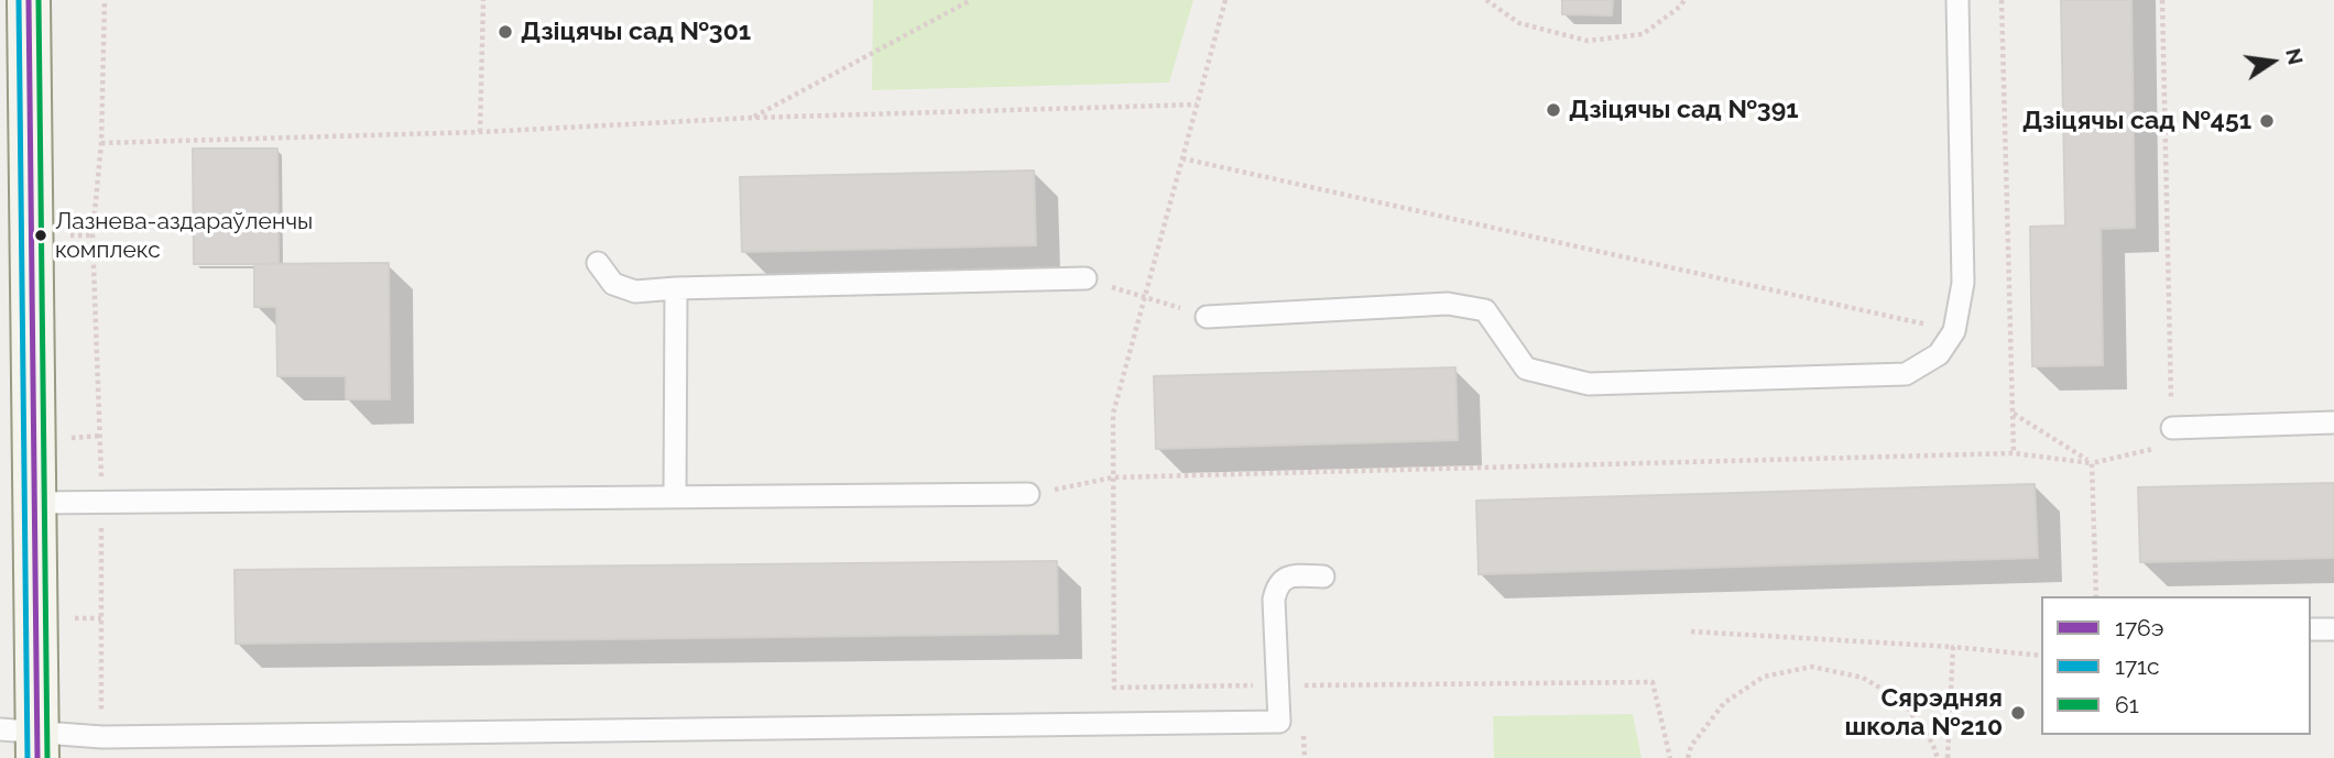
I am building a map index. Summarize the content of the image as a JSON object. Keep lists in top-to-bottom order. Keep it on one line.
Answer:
{"places":["Дзіцячы сад №301","Дзіцячы сад №391","Дзіцячы сад №451","Лазнева-аздараўленчы комплекс","Сярэдняя школа №210"],"lines":["transit line 176э","transit line 171с","transit line 61"],"legend":["176э","171с","61"],"north":"right"}
